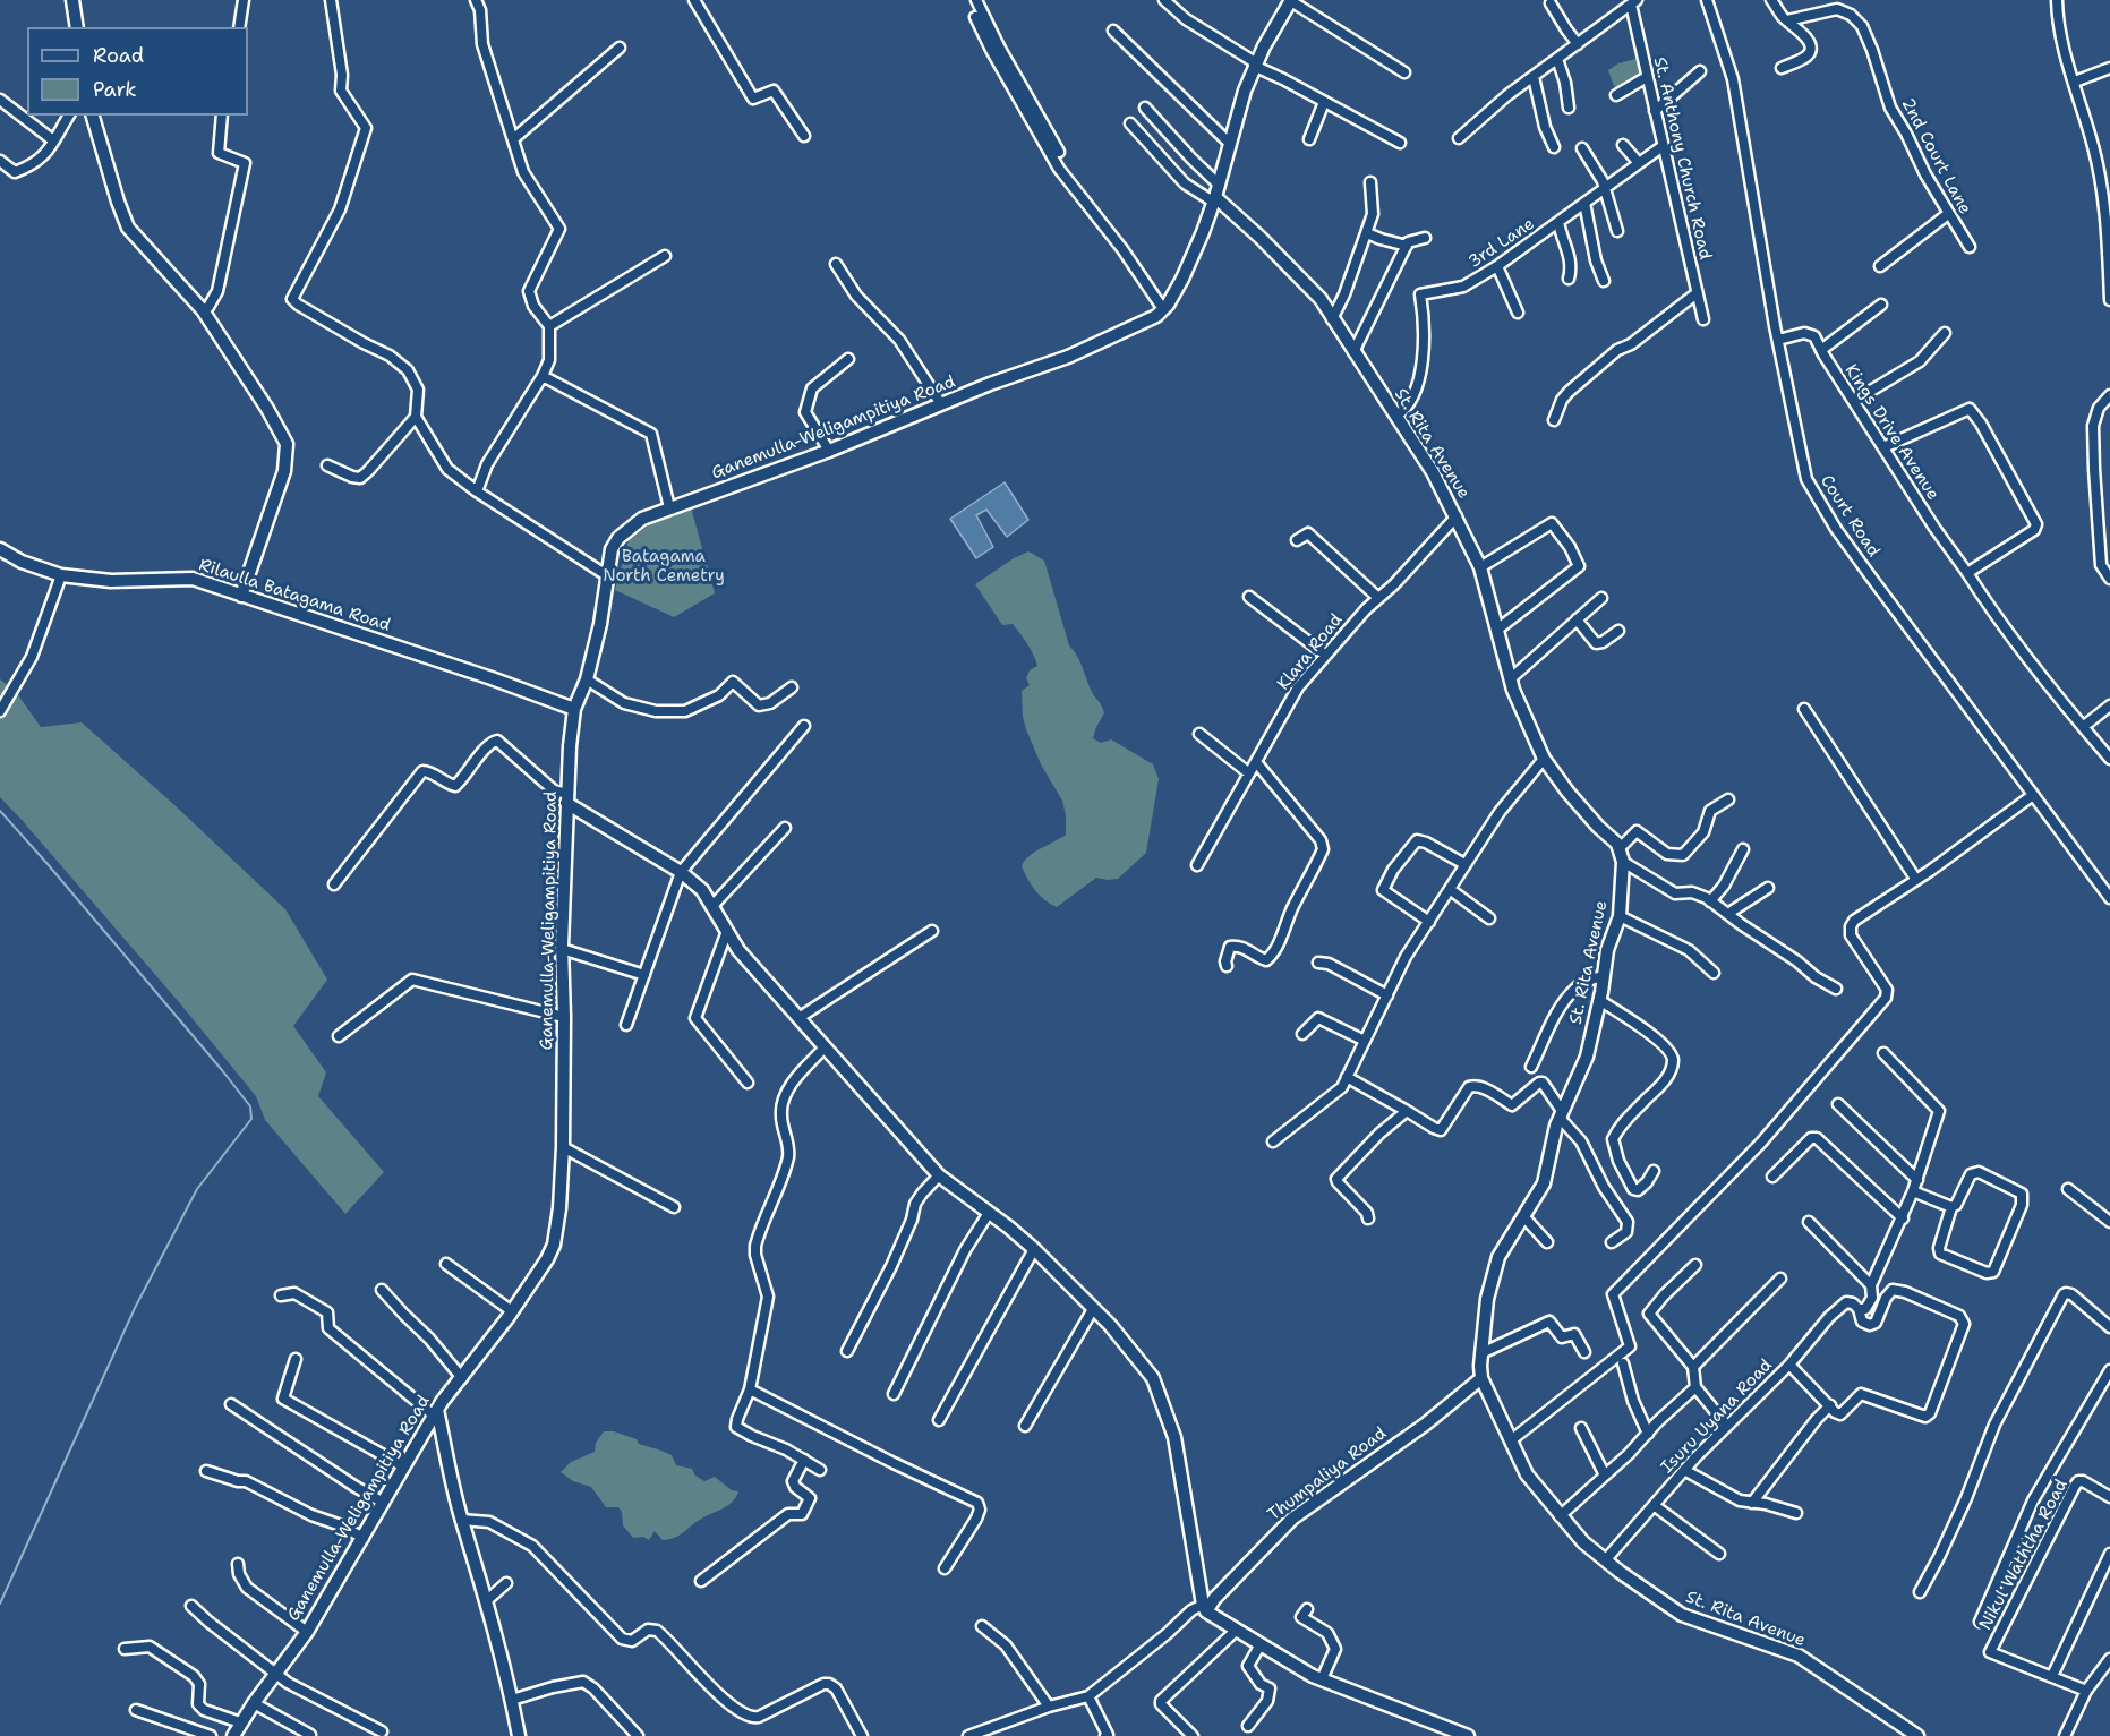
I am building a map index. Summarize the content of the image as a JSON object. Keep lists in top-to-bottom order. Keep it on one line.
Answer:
{"streets":{"street":["2nd Court Lane","St. Anthony Church Road","3rd Lane","Ganemulla-Weligampitiya Road","Kings Drive Avenue","St. Rita Avenue","Court Road","Rilaulla Batagama Road","Klara Road","Isuru Uyana Road","Thumpaliya Road","Nikul Waththa Road"]},"crossings":[["St. Anthony Church Road","3rd Lane"],["3rd Lane","St. Rita Avenue"],["Ganemulla-Weligampitiya Road","St. Rita Avenue"],["Ganemulla-Weligampitiya Road","Rilaulla Batagama Road"],["Kings Drive Avenue","Court Road"],["St. Rita Avenue","Klara Road"],["St. Rita Avenue","Isuru Uyana Road"],["St. Rita Avenue","Thumpaliya Road"]],"parks":["Batagama North Cemetry"],"legend":["Road","Park"]}
